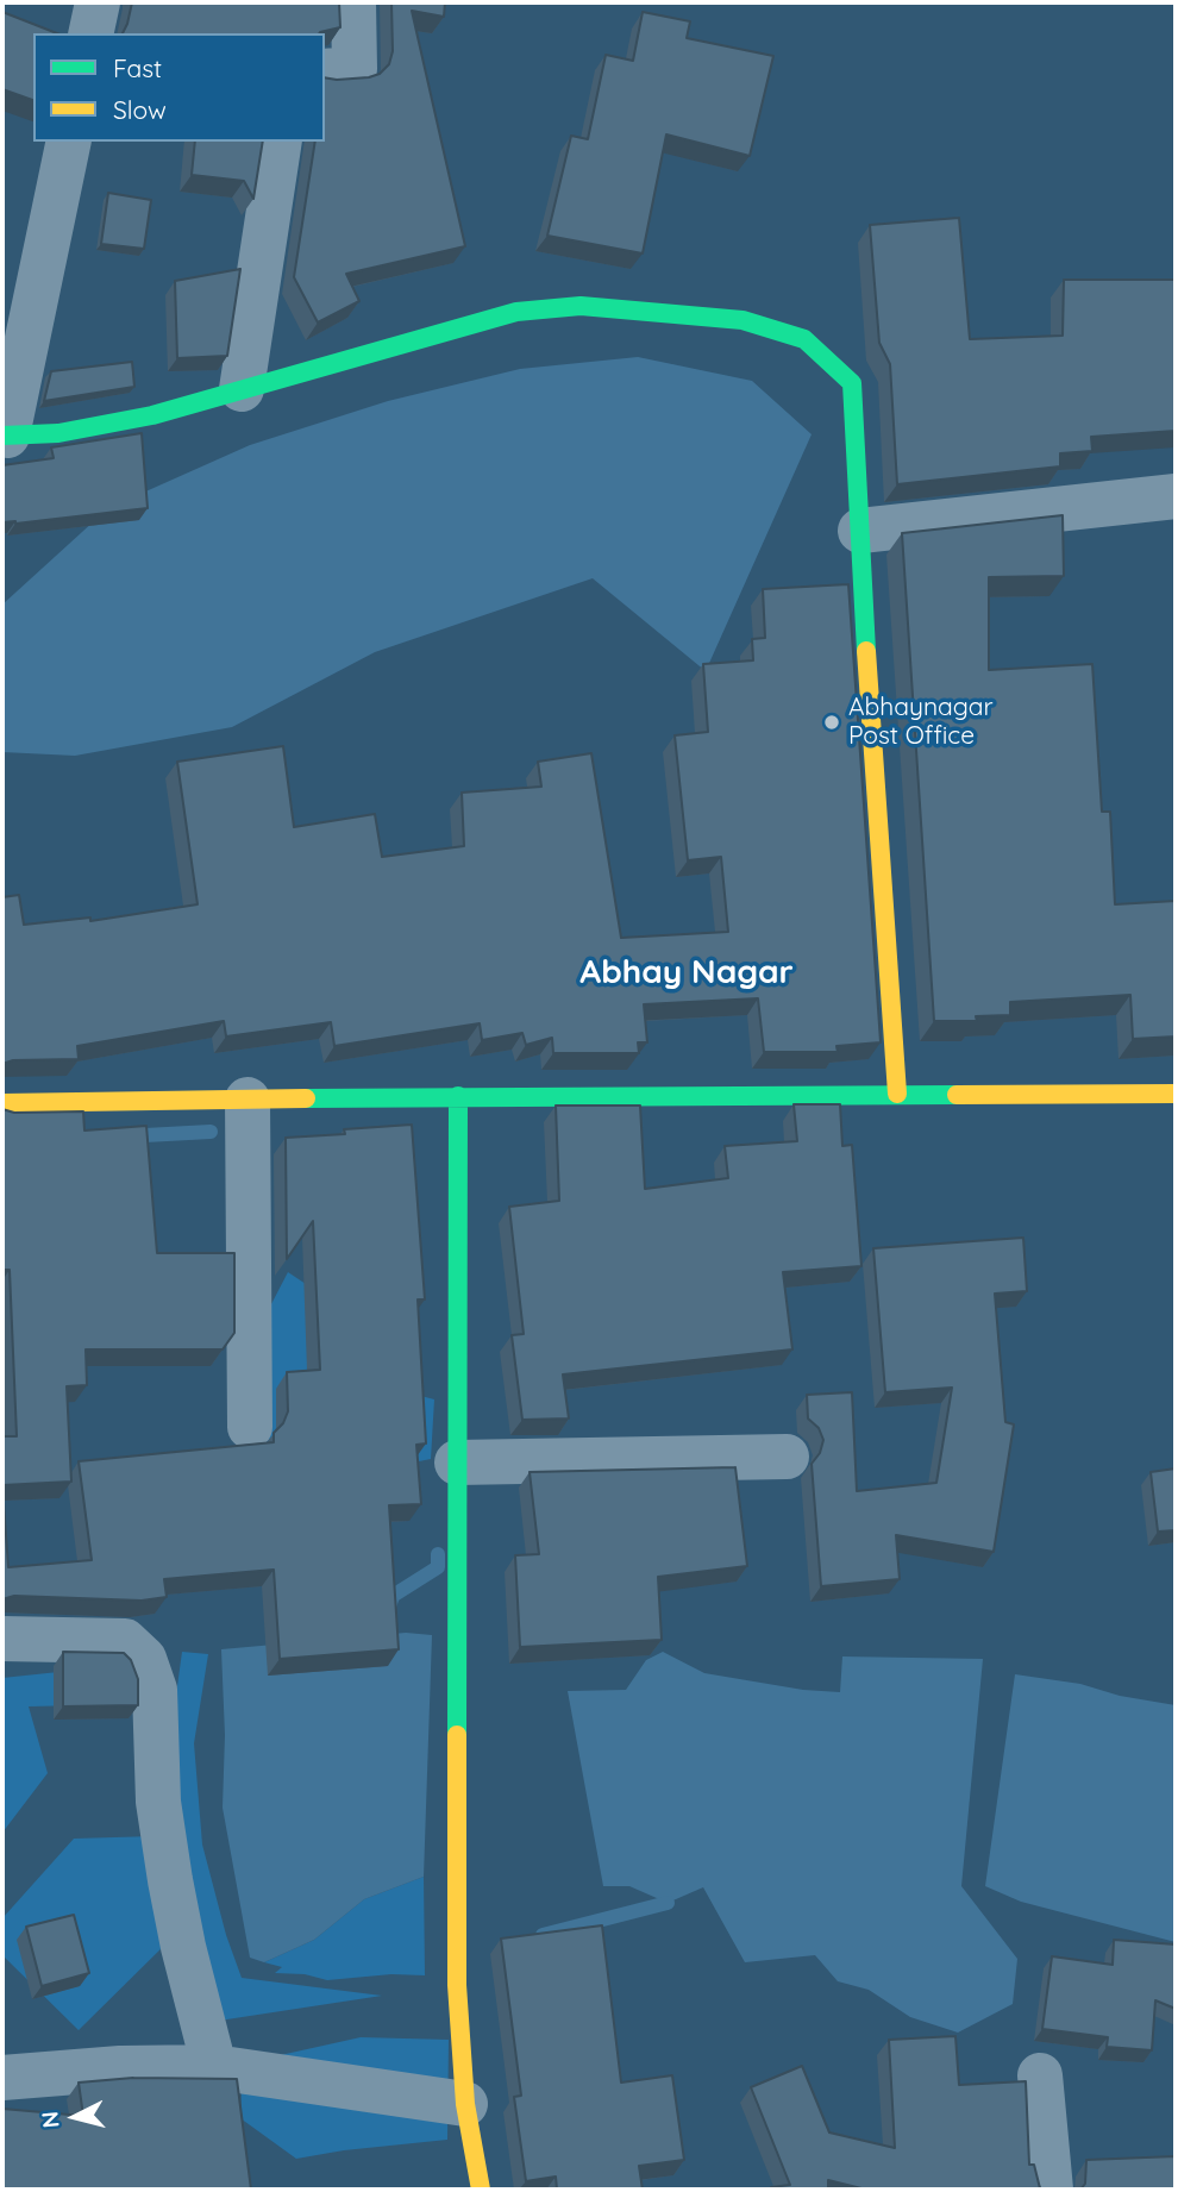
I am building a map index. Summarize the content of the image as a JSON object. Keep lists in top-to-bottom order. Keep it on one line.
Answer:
{"districts":["Abhay Nagar"],"places":["Abhaynagar Post Office"],"legend":["Fast","Slow"],"north":"left"}
